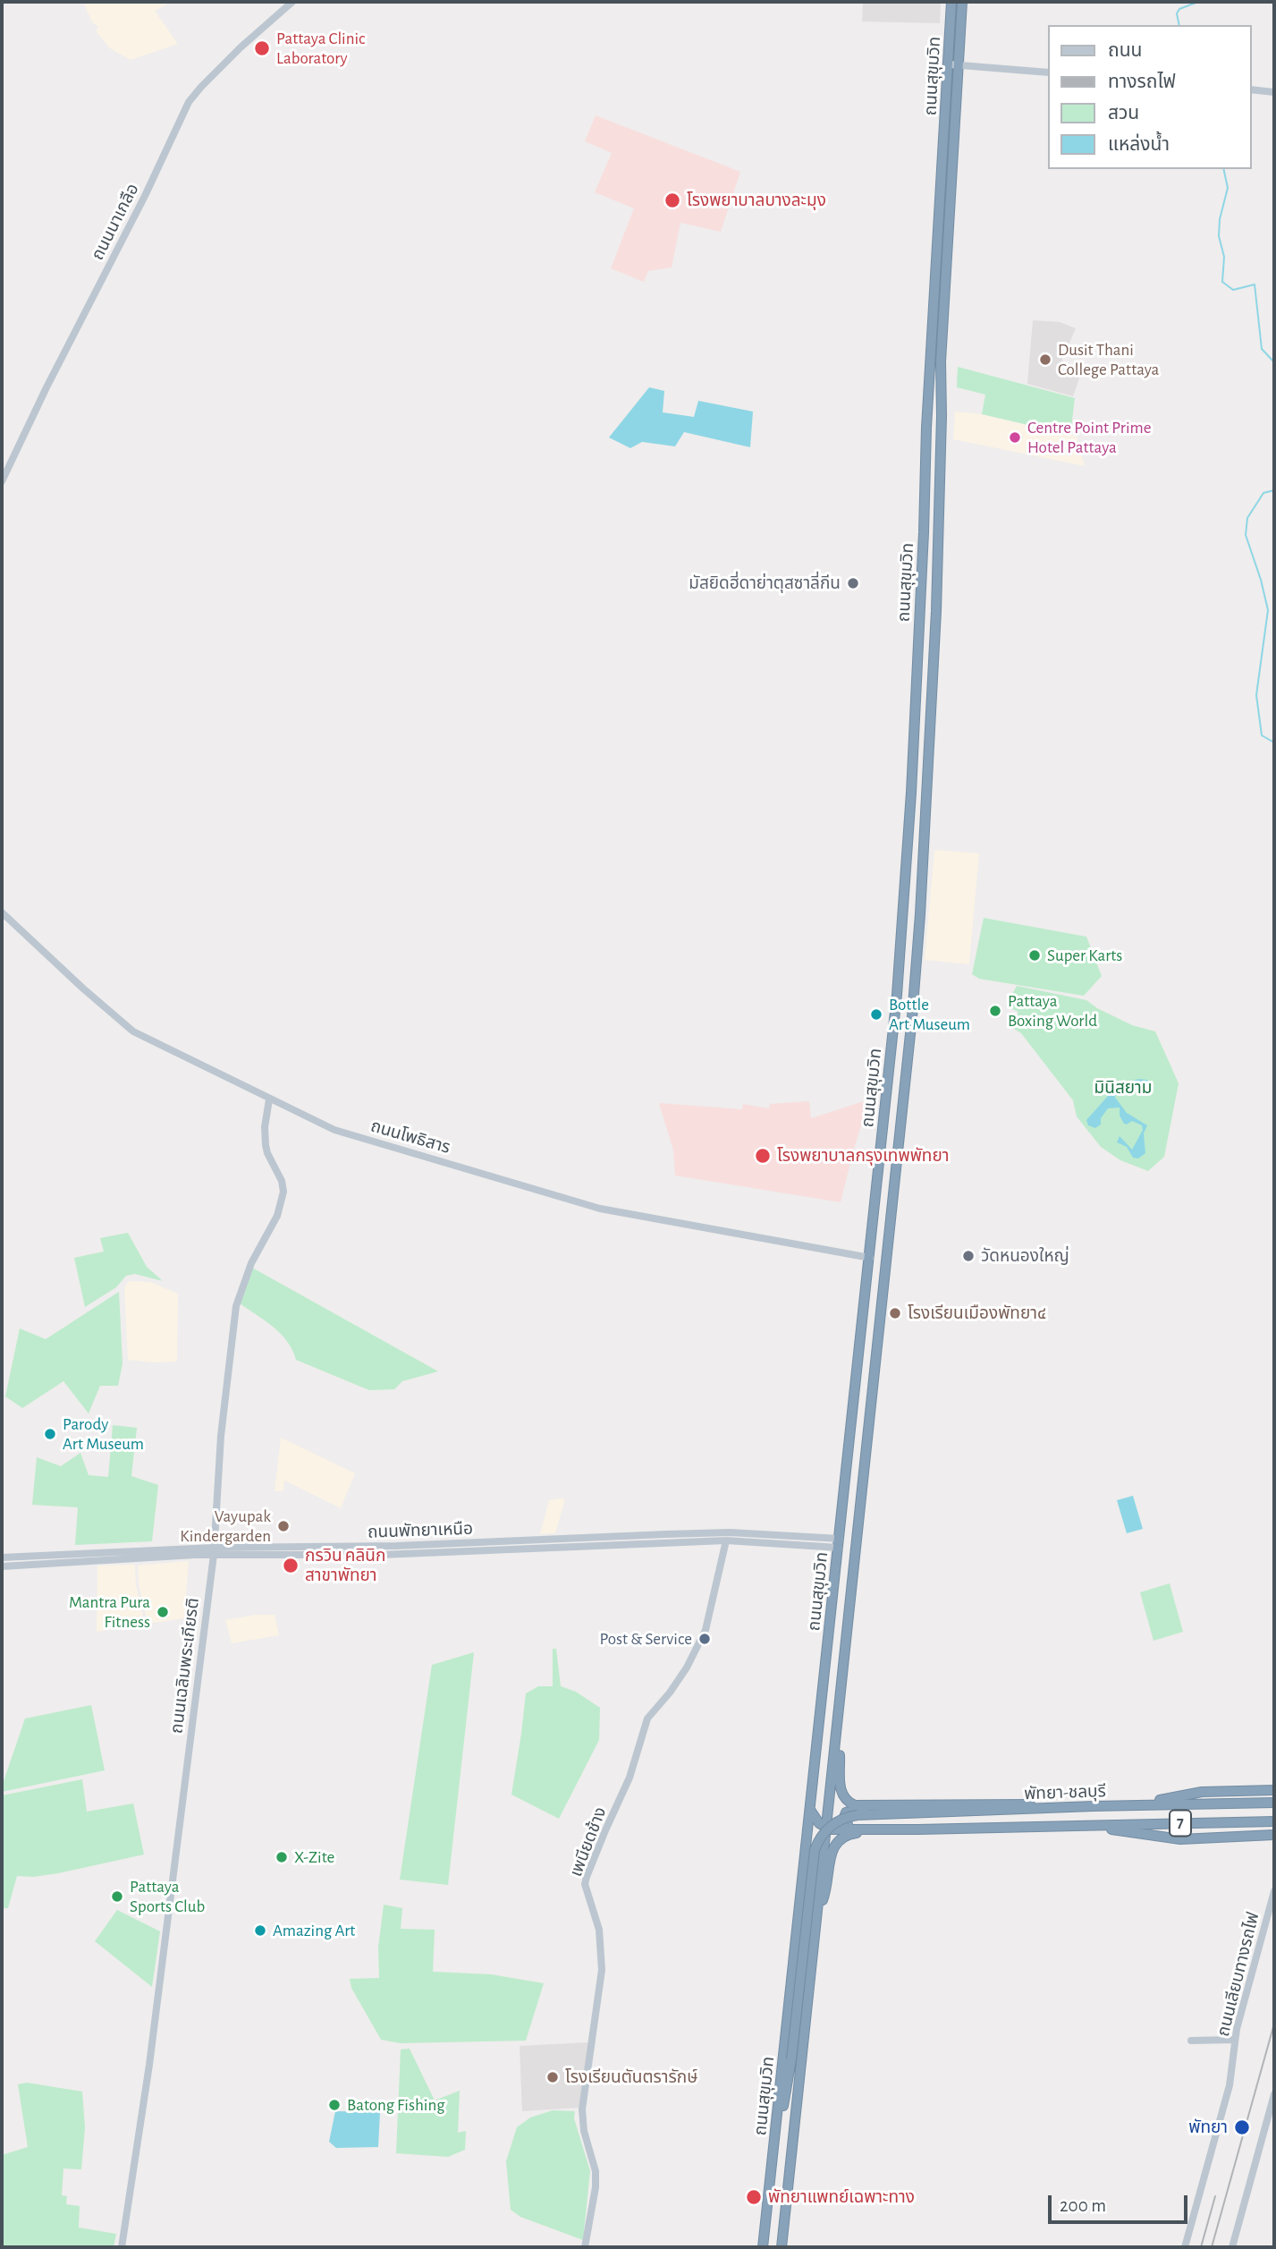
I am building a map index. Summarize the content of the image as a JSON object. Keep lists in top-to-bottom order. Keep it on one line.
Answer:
{"streets":{"highway":["ถนนสุขุมวิท","พัทยา-ชลบุรี","7"],"street":["ถนนนาเกลือ","ถนนโพธิสาร","ถนนพัทยาเหนือ","ถนนเฉลิมพระเกียรติ","เพนียดช้าง","ถนนเลียบทางรถไฟ"]},"crossings":[["ถนนสุขุมวิท","ถนนโพธิสาร"],["ถนนสุขุมวิท","ถนนพัทยาเหนือ"],["ถนนสุขุมวิท","พัทยา-ชลบุรี"],["ถนนโพธิสาร","ถนนเฉลิมพระเกียรติ"],["ถนนพัทยาเหนือ","ถนนเฉลิมพระเกียรติ"],["ถนนพัทยาเหนือ","เพนียดช้าง"]],"parks":["มินิสยาม"],"places":["Pattaya Clinic Laboratory","โรงพยาบาลบางละมุง","Dusit Thani College Pattaya","Centre Point Prime Hotel Pattaya","มัสยิดฮี่ดาย่าตุสซาลี่กีน","Super Karts","Pattaya Boxing World","Bottle Art Museum","โรงพยาบาลกรุงเทพพัทยา","วัดหนองใหญ่","โรงเรียนเมืองพัทยา๔","Parody Art Museum","Vayupak Kindergarden","กรวิน คลินิก สาขาพัทยา","Mantra Pura Fitness","Post & Service","X-Zite","Pattaya Sports Club","Amazing Art","โรงเรียนตันตรารักษ์","Batong Fishing","พัทยา","พัทยาแพทย์เฉพาะทาง"],"legend":["ถนน","ทางรถไฟ","สวน","แหล่งน้ำ"],"scale_bar":"200 m"}
